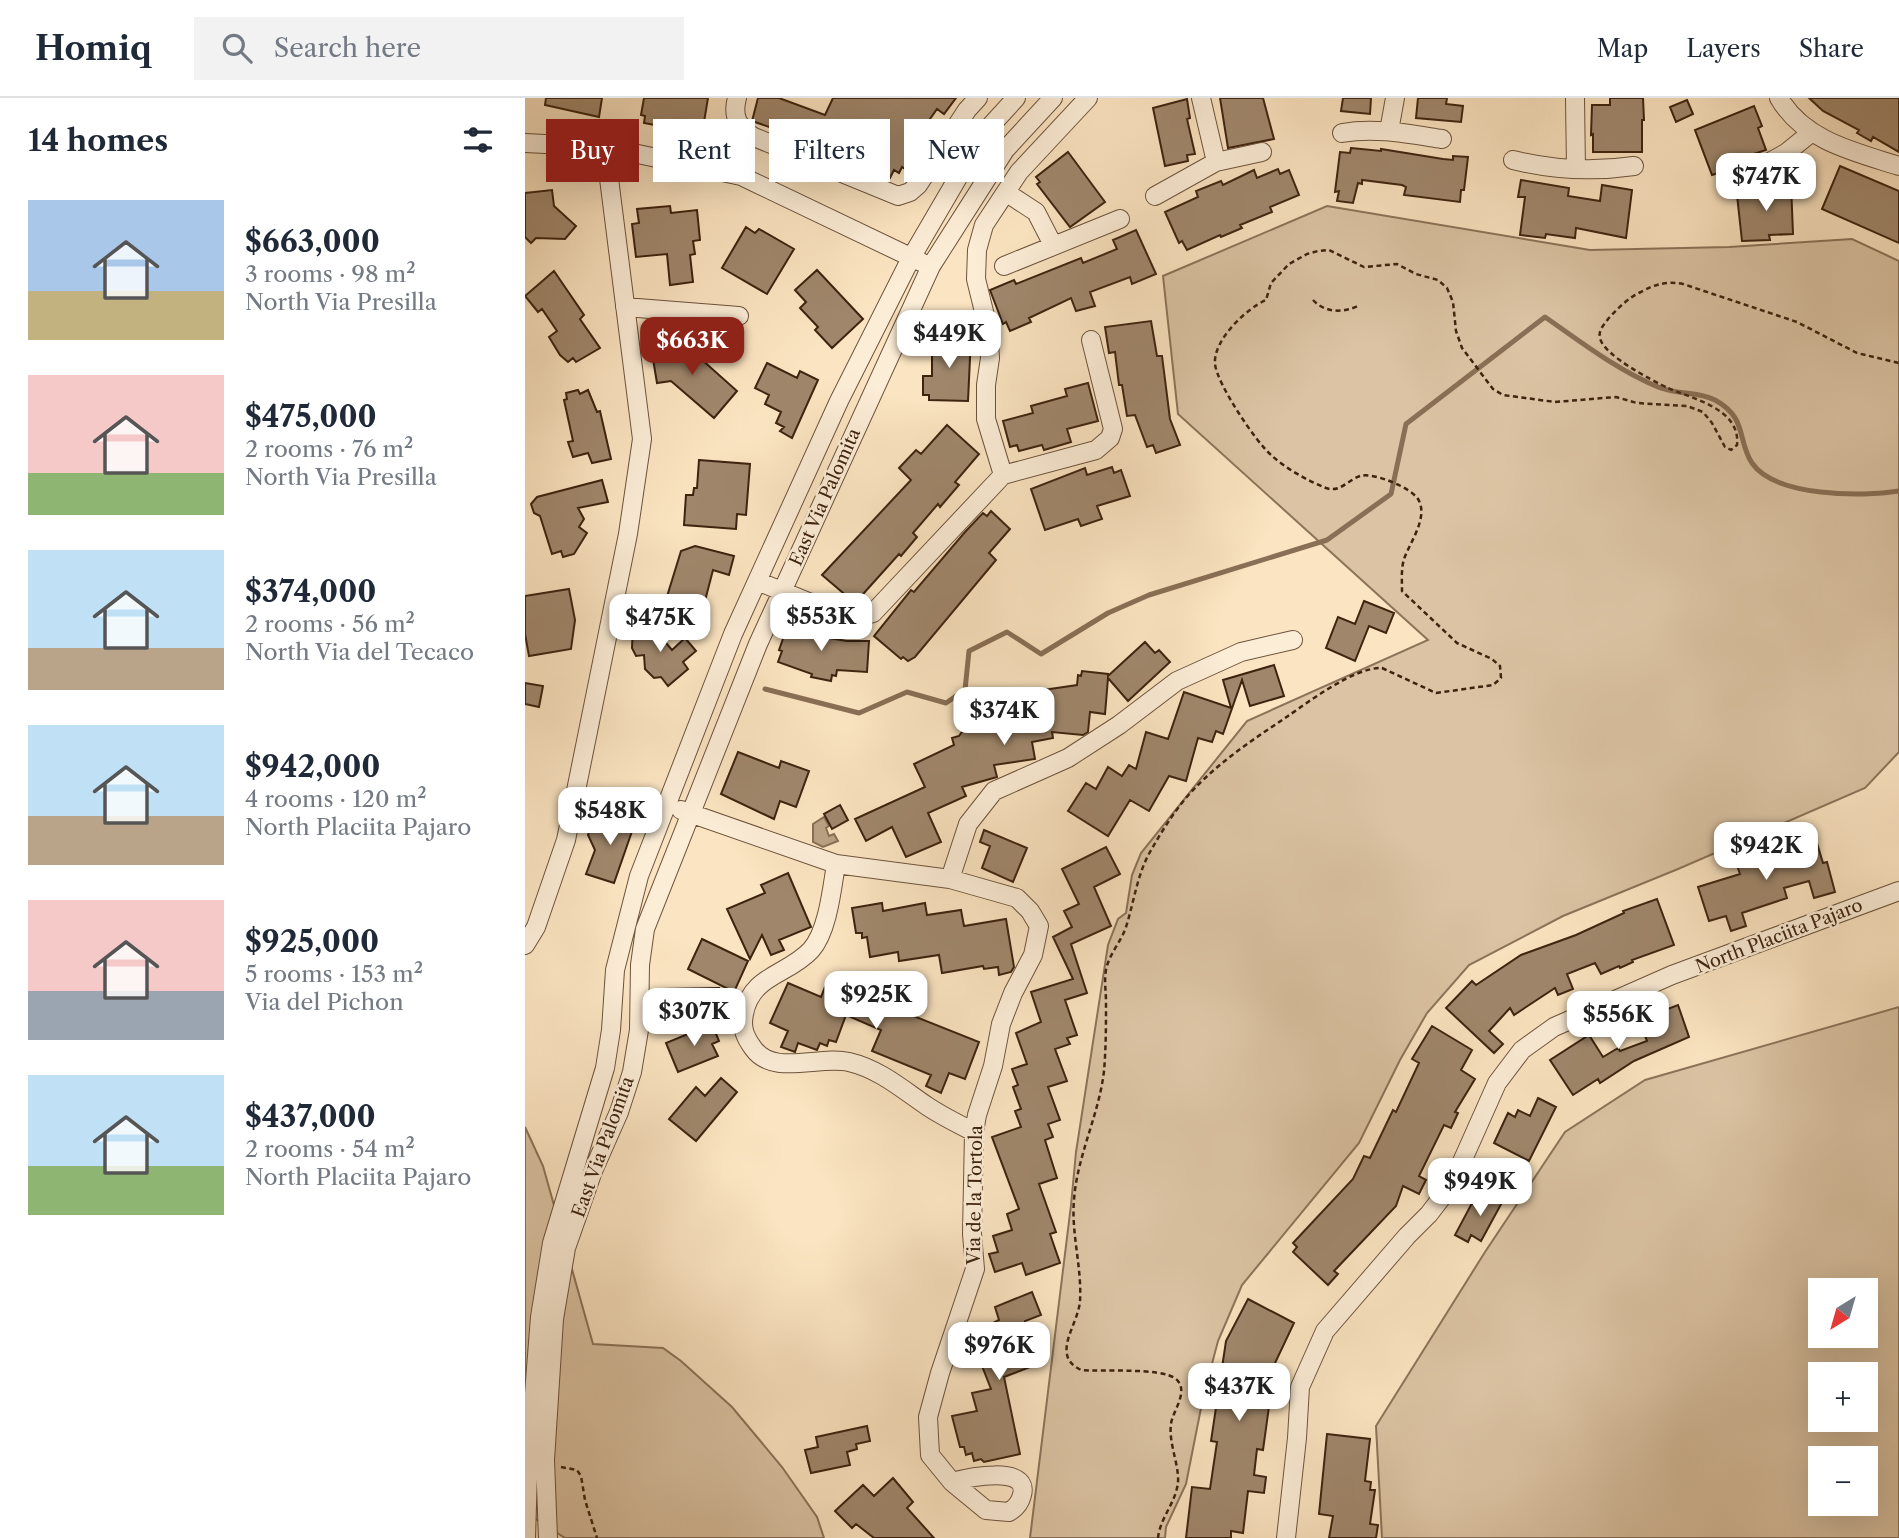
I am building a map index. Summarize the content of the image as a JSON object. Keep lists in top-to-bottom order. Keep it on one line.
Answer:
{"streets":{"street":["East Via Palomita","North Placiita Pajaro","Via de la Tortola"]},"north":"bottom left","page":{"header":"Homiq","search":"Search here","nav":["Map","Layers","Share"],"heading":"14 homes","chip":["Buy","Rent","Filters","New"],"price":["$747K","$449K","$663K","$553K","$475K","$374K","$548K","$942K","$925K","$307K","$556K","$949K","$976K","$437K"],"list":[{"name":"$663,000","note":"3 rooms · 98 m² · North Via Presilla"},{"name":"$475,000","note":"2 rooms · 76 m² · North Via Presilla"},{"name":"$374,000","note":"2 rooms · 56 m² · North Via del Tecaco"},{"name":"$942,000","note":"4 rooms · 120 m² · North Placiita Pajaro"},{"name":"$925,000","note":"5 rooms · 153 m² · Via del Pichon"},{"name":"$437,000","note":"2 rooms · 54 m² · North Placiita Pajaro"}],"map_buttons":["+","−"]}}
